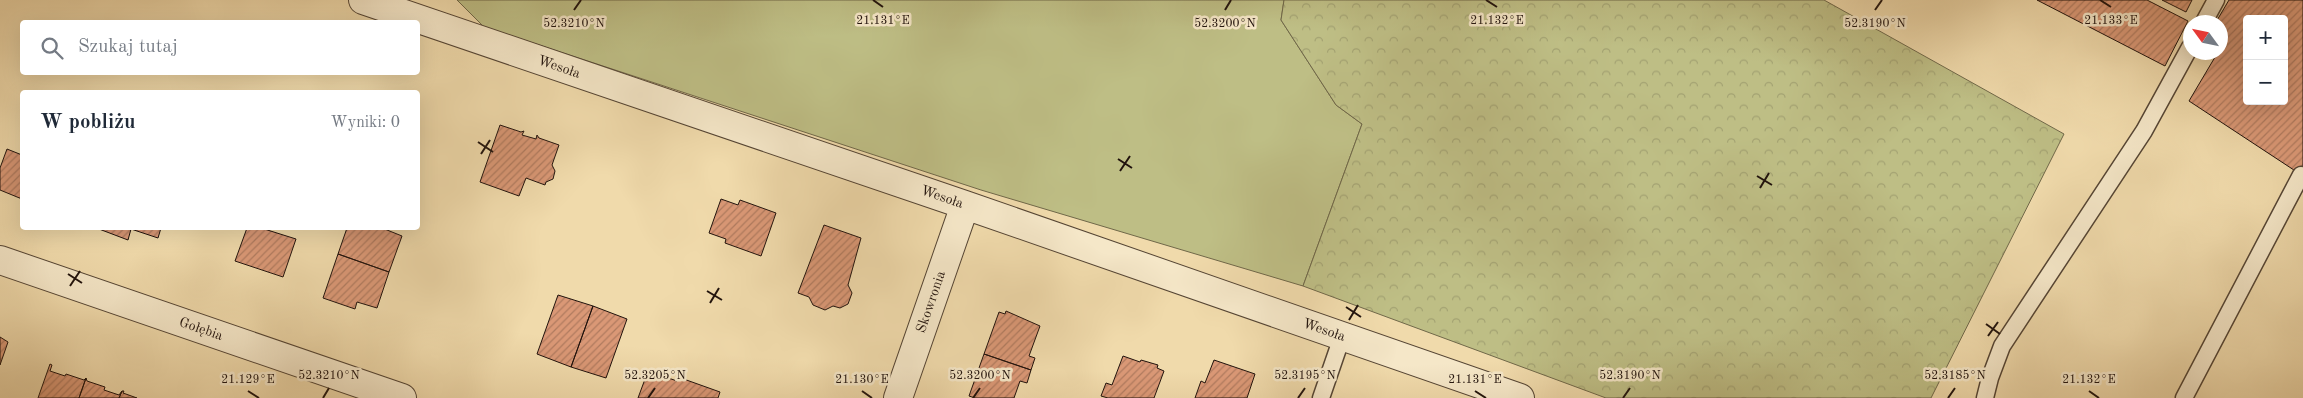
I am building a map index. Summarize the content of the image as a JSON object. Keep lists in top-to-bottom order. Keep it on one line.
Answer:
{"streets":{"street":["Wesoła","Skowronia","Gołębia"]},"crossings":[["Wesoła","Skowronia"]],"north":"top left","page":{"map_buttons":["+","−"],"search":"Szukaj tutaj","heading":["W pobliżu","Wyniki: 0"]},"coordinates":["21.131°E","21.132°E","21.133°E","52.3190°N","52.3210°N","52.3200°N","52.3205°N","52.3195°N","52.3185°N","21.129°E","21.130°E"]}
